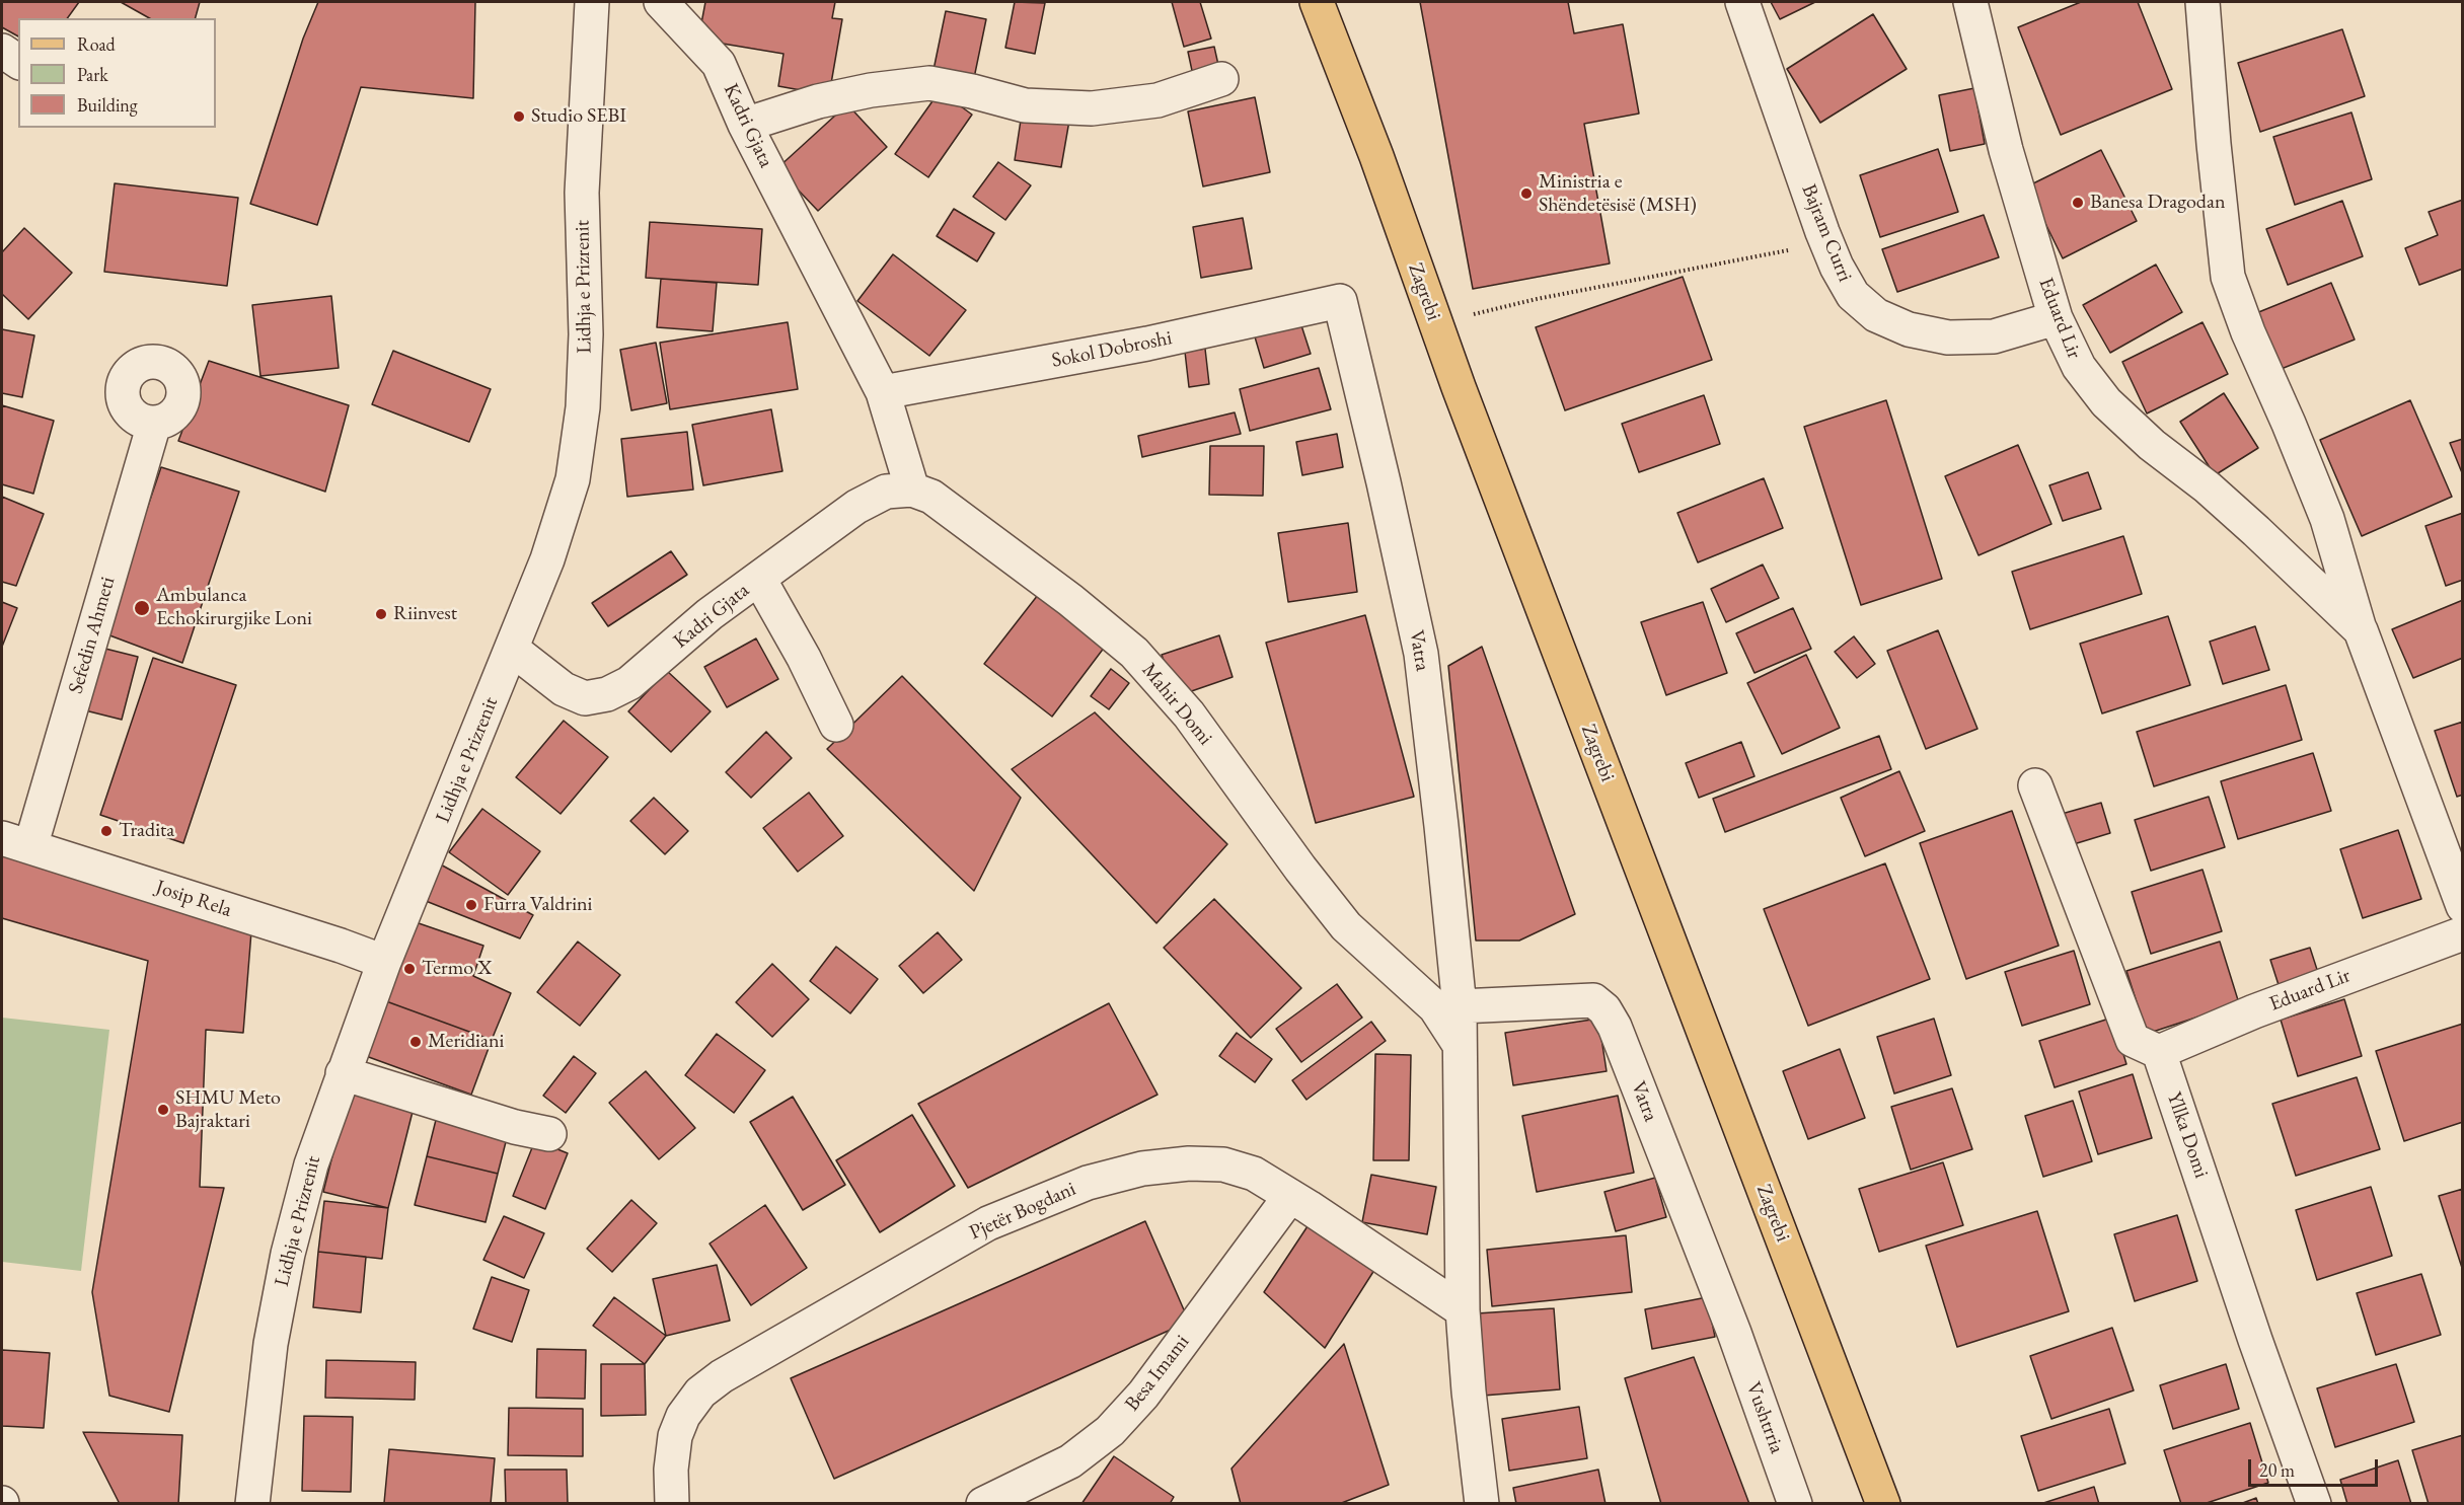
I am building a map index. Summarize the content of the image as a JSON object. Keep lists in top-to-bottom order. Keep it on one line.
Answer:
{"streets":{"main road":["Zagrebi"],"street":["Kadri Gjata","Bajram Curri","Lidhja e Prizrenit","Eduard Lir","Sokol Dobroshi","Sefedin Ahmeti","Vatra","Mahir Domi","Josip Rela","Yllka Domi","Pjetër Bogdani","Besa Imami","Vushtrria"]},"crossings":[["Kadri Gjata","Lidhja e Prizrenit"],["Kadri Gjata","Sokol Dobroshi"],["Kadri Gjata","Mahir Domi"],["Bajram Curri","Eduard Lir"],["Lidhja e Prizrenit","Josip Rela"],["Eduard Lir","Yllka Domi"],["Sokol Dobroshi","Vatra"],["Sefedin Ahmeti","Josip Rela"],["Vatra","Mahir Domi"],["Vatra","Vushtrria"],["Mahir Domi","Pjetër Bogdani"],["Pjetër Bogdani","Besa Imami"]],"places":["Studio SEBI","Ministria e Shëndetësisë (MSH)","Banesa Dragodan","Ambulanca Echokirurgjike Loni","Riinvest","Tradita","Furra Valdrini","Termo X","Meridiani","SHMU Meto Bajraktari"],"legend":["Road","Park","Building"],"scale_bar":"20 m"}
